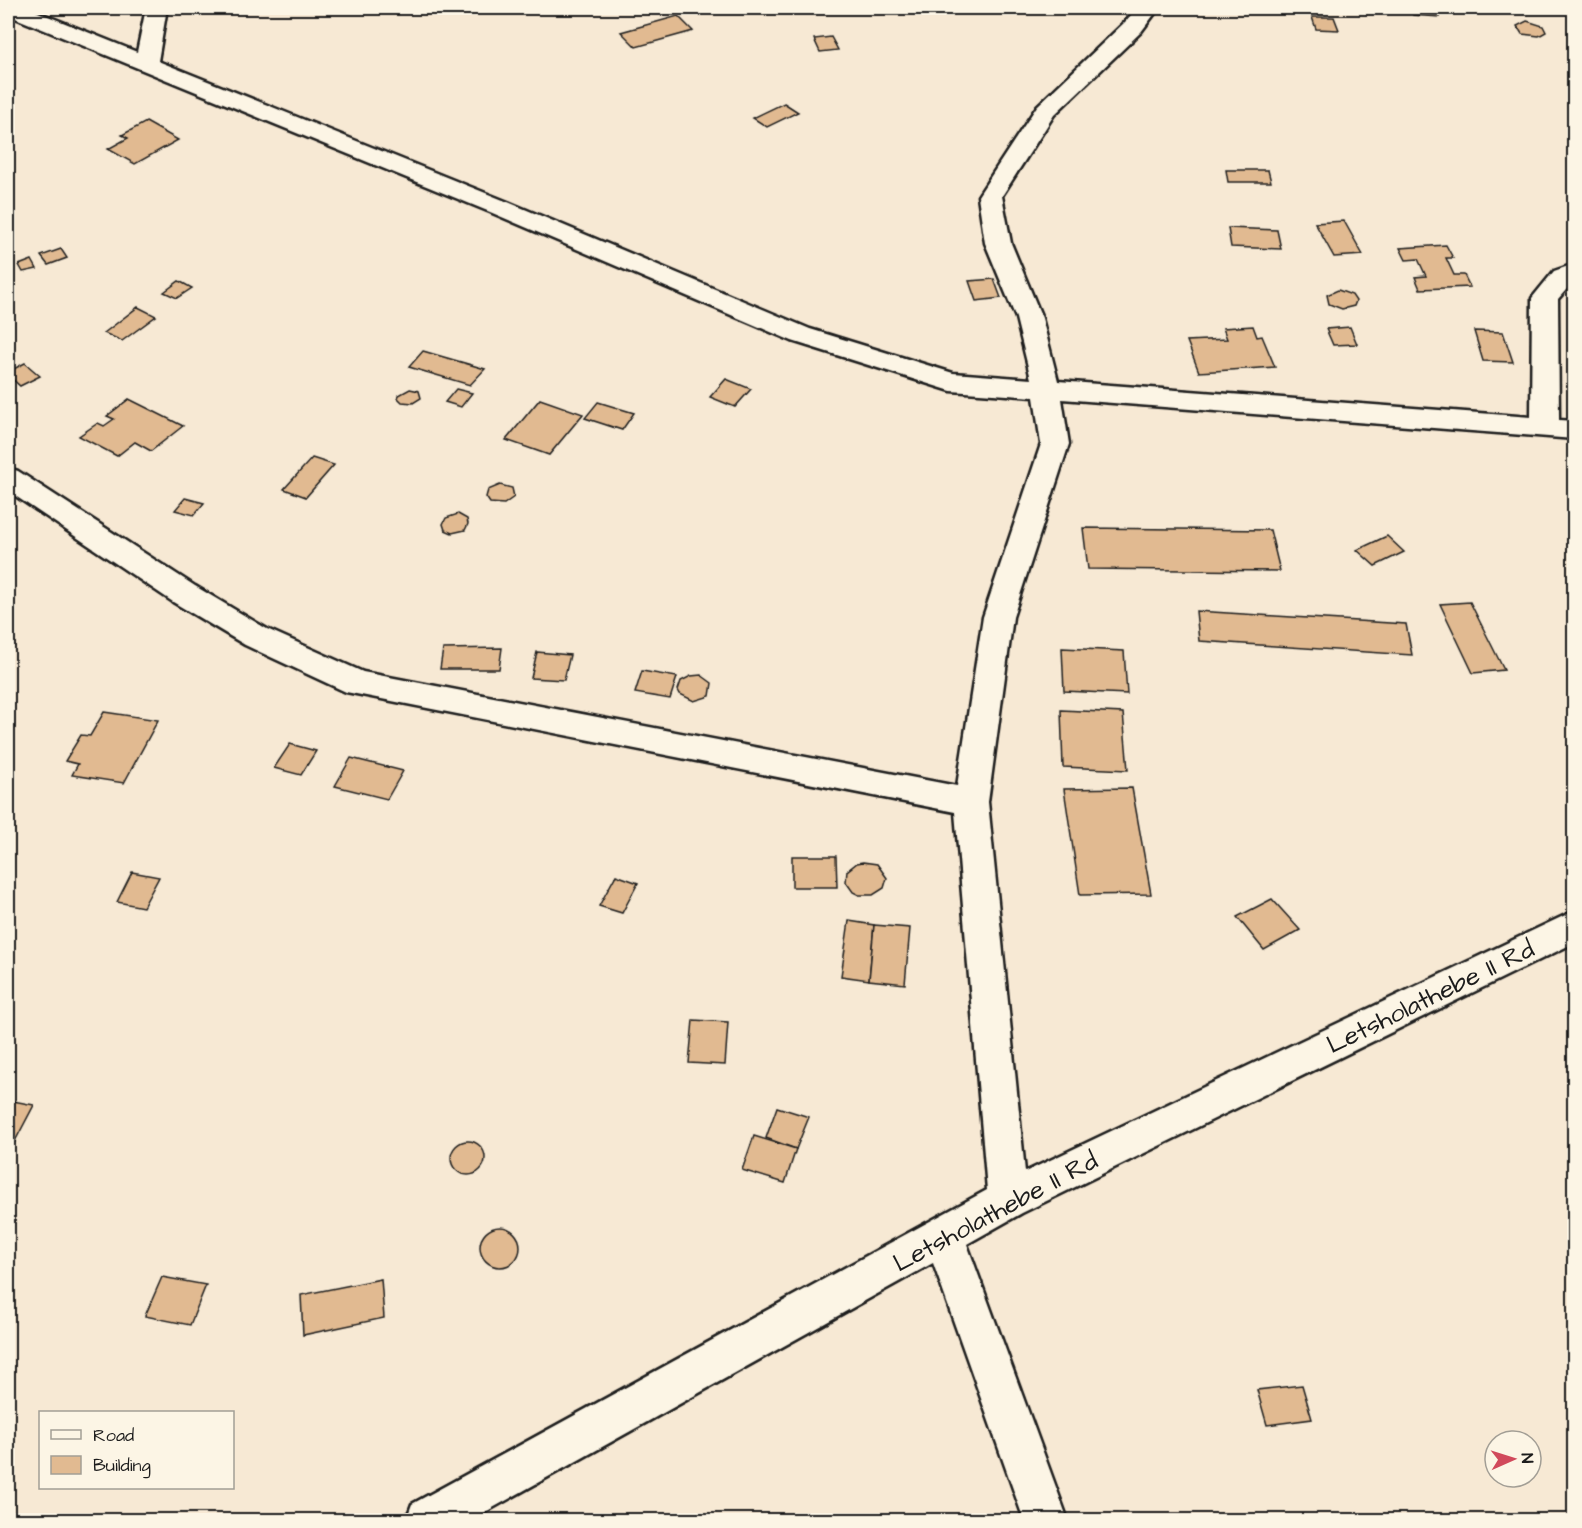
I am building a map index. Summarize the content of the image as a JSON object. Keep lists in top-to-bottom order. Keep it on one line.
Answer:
{"streets":{"street":["Letsholathebe II Rd"]},"legend":["Road","Building"],"north":"right"}
